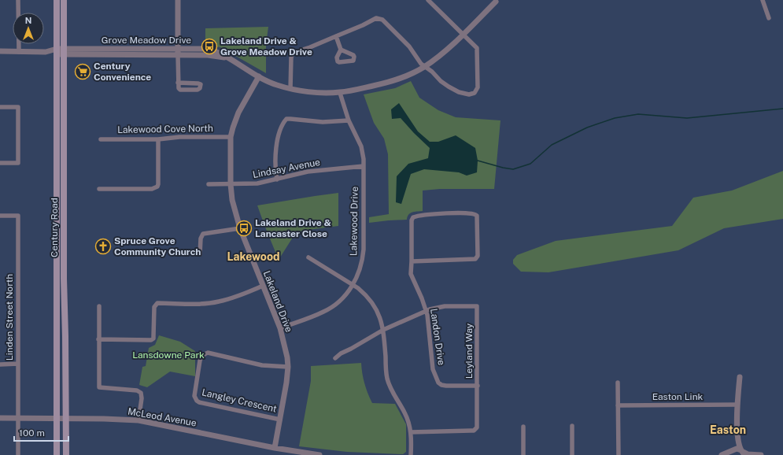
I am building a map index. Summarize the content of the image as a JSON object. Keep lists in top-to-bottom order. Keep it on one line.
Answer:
{"streets":{"main road":["Century Road"],"street":["Grove Meadow Drive","Lakewood Cove North","Lindsay Avenue","Lakewood Drive","Lakeland Drive","Linden Street North","Landon Drive","Leyland Way","Easton Link","Langley Crescent","McLeod Avenue"]},"crossings":[["Grove Meadow Drive","Lakewood Drive"],["Grove Meadow Drive","Century Road"],["Grove Meadow Drive","Lakeland Drive"],["Lakewood Cove North","Lakeland Drive"],["Lindsay Avenue","Lakewood Drive"],["Lindsay Avenue","Lakeland Drive"],["Lakewood Drive","Lakeland Drive"],["Century Road","McLeod Avenue"],["Lakeland Drive","Langley Crescent"],["Lakeland Drive","McLeod Avenue"],["Linden Street North","McLeod Avenue"],["Landon Drive","Leyland Way"]],"districts":["Lakewood","Easton"],"parks":["Lansdowne Park"],"places":{"bus stop":["Lakeland Drive & Grove Meadow Drive","Lakeland Drive & Lancaster Close"],"supermarket":["Century Convenience"],"church":["Spruce Grove Community Church"]},"scale_bar":"100 m","north":"top"}
